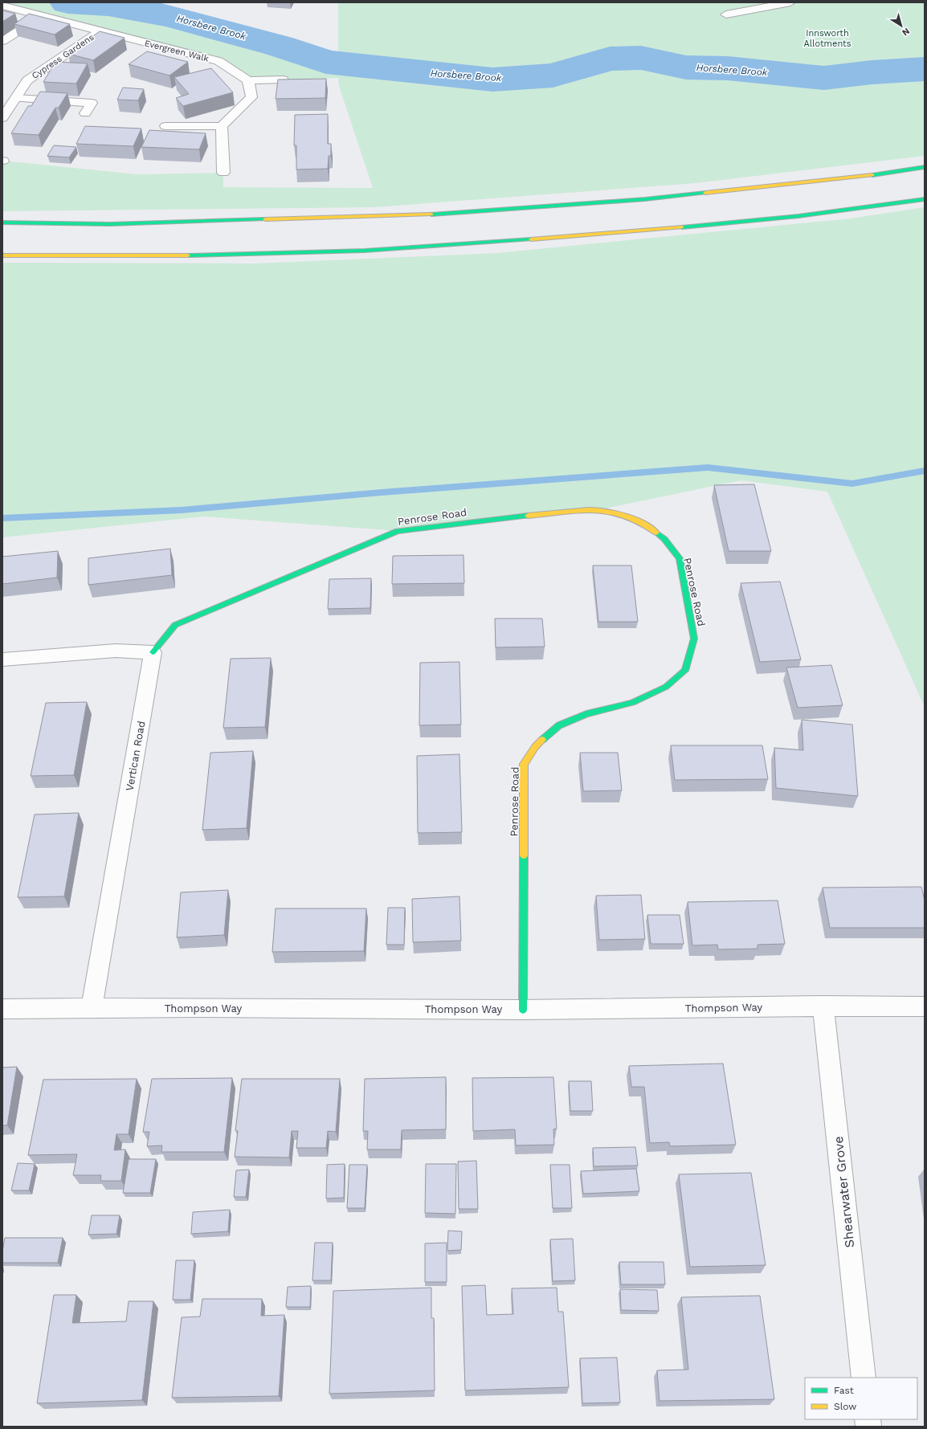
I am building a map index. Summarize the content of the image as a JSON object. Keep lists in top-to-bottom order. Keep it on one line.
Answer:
{"streets":{"main road":["Penrose Road"],"street":["Evergreen Walk","Cypress Gardens","Vertican Road","Thompson Way","Shearwater Grove"]},"crossings":[["Evergreen Walk","Cypress Gardens"],["Penrose Road","Vertican Road"],["Penrose Road","Thompson Way"],["Vertican Road","Thompson Way"],["Thompson Way","Shearwater Grove"]],"water":["Horsbere Brook"],"parks":["Innsworth Allotments"],"legend":["Fast","Slow"],"north":"bottom right"}
